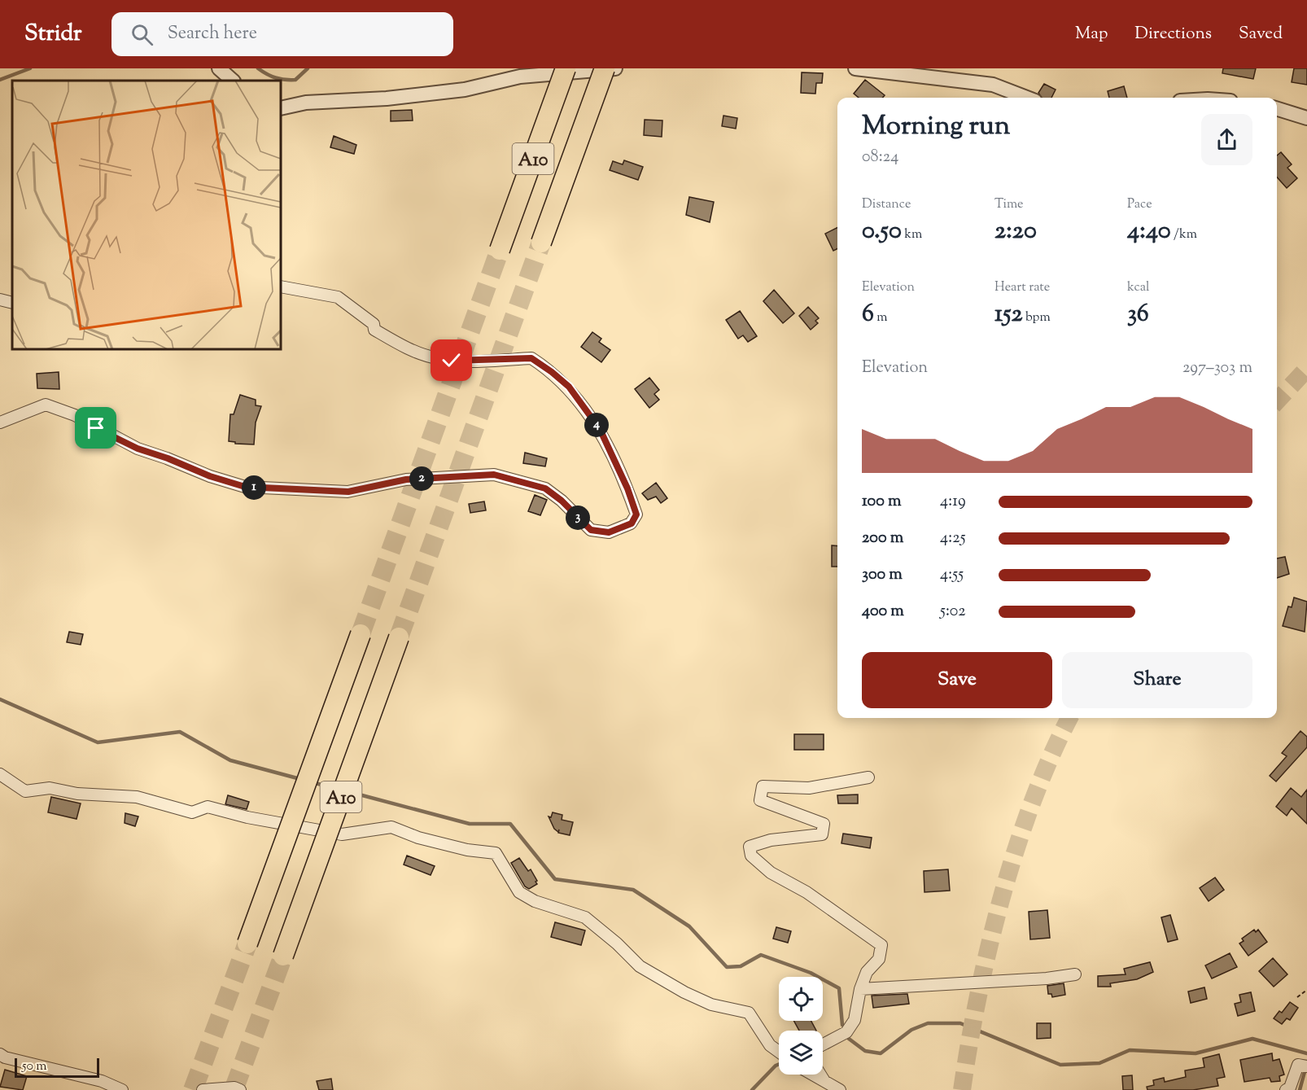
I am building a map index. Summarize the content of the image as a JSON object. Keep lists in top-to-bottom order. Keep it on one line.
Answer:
{"streets":{"highway":["A10"]},"scale_bar":"50 m","page":{"header":"Stridr","search":"Search here","nav":["Map","Directions","Saved"],"heading":["Morning run","08:24"],"stats":[["Distance","0.50 km"],["Time","2:20"],["Pace","4:40 /km"],["Elevation","6 m"],["Heart rate","152 bpm"],["kcal","36"]],"chart":["Elevation","297–303 m"],"pins":["4","2","1","3"],"list":[{"name":"100 m","note":"4:19"},{"name":"200 m","note":"4:25"},{"name":"300 m","note":"4:55"},{"name":"400 m","note":"5:02"}],"buttons":["Save","Share"],"scale":"50 m"}}
